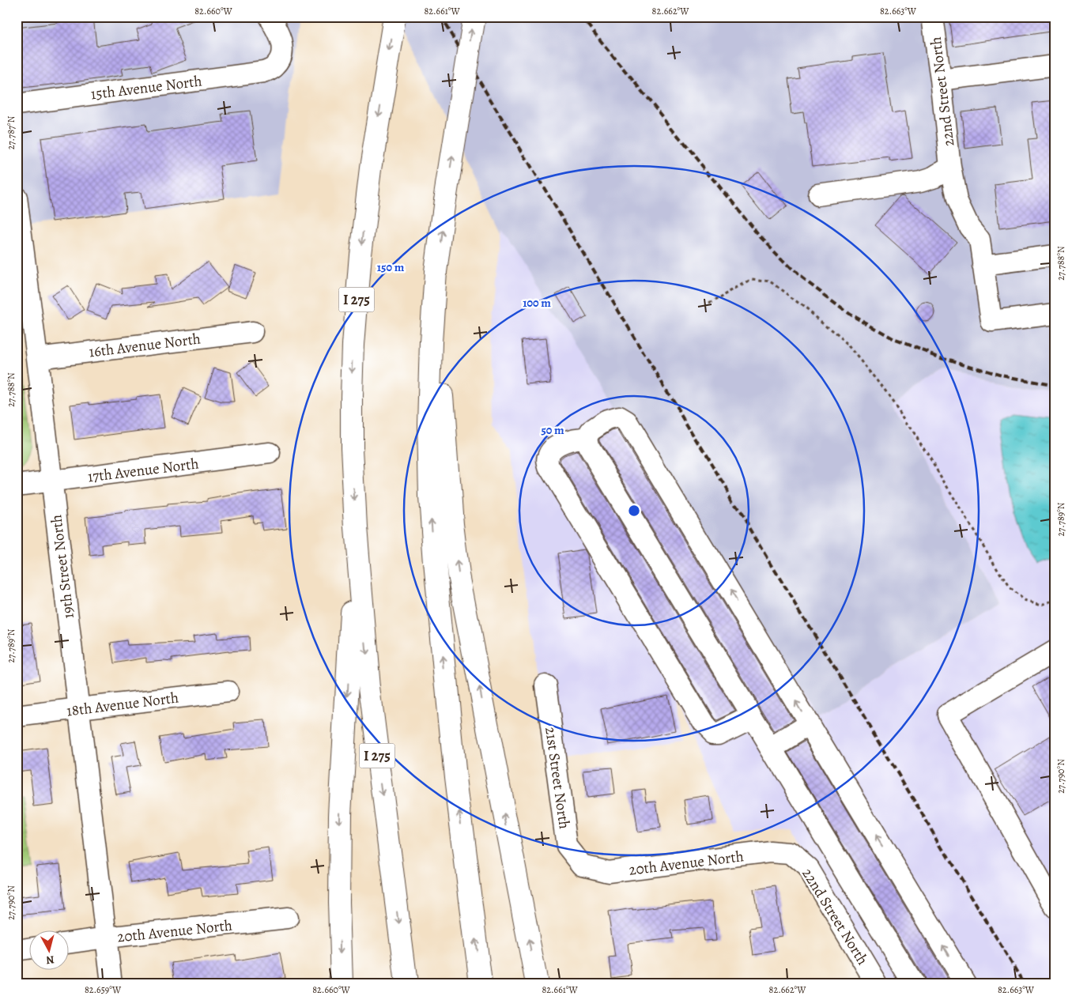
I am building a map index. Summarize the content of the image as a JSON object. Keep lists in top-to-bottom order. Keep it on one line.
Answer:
{"streets":{"highway":["I 275"],"street":["15th Avenue North","22nd Street North","16th Avenue North","17th Avenue North","19th Street North","18th Avenue North","21st Street North","20th Avenue North"]},"crossings":[["22nd Street North","20th Avenue North"],["16th Avenue North","19th Street North"],["17th Avenue North","19th Street North"],["19th Street North","18th Avenue North"],["19th Street North","20th Avenue North"],["21st Street North","20th Avenue North"]],"north":"bottom","coordinates":["82.660°W","82.661°W","82.662°W","82.663°W","27.787°N","27.788°N","27.789°N","27.790°N","82.659°W"],"rings":["150 m","100 m","50 m"]}
